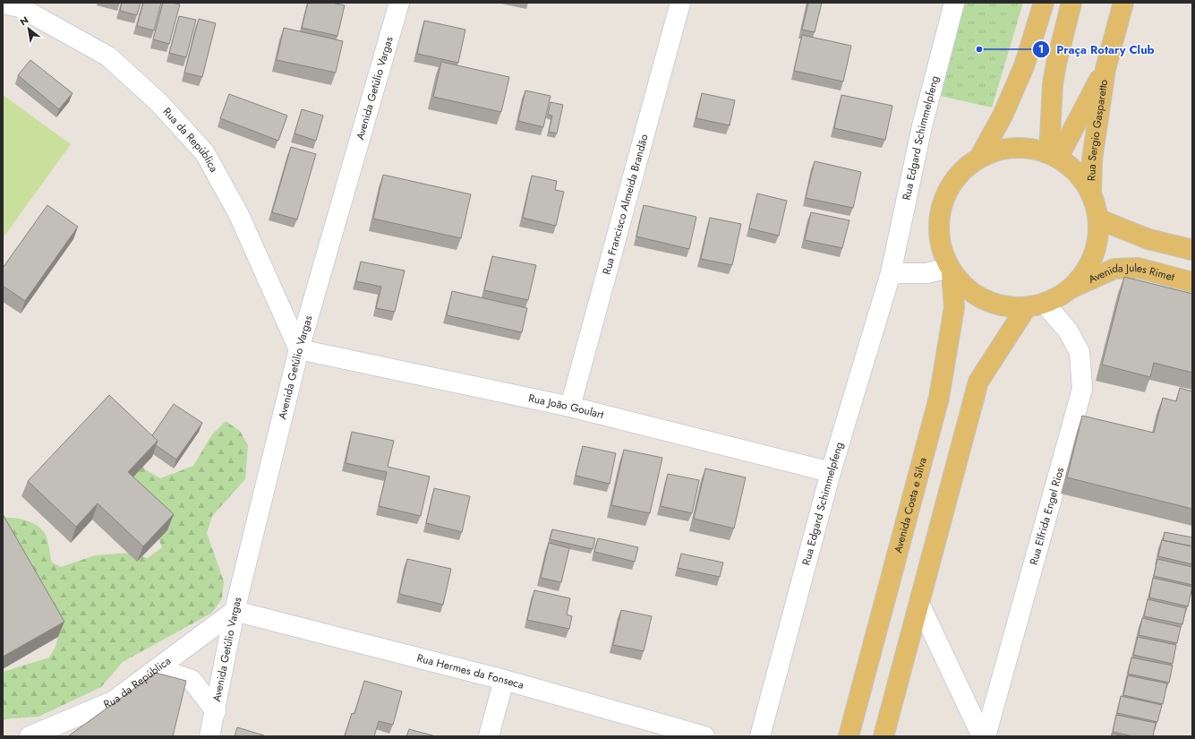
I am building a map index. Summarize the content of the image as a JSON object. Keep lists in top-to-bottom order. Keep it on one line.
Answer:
{"streets":{"main road":["Rua Sergio Gasparetto","Avenida Jules Rimet","Avenida Costa e Silva"],"street":["Avenida Getúlio Vargas","Rua Edgard Schimmelpfeng","Rua da República","Rua Francisco Almeida Brandão","Rua João Goulart","Rua Elfrida Engel Rios","Rua Hermes da Fonseca"]},"crossings":[["Avenida Getúlio Vargas","Rua da República"],["Avenida Getúlio Vargas","Rua João Goulart"],["Avenida Getúlio Vargas","Rua Hermes da Fonseca"],["Rua Sergio Gasparetto","Avenida Costa e Silva"],["Rua Edgard Schimmelpfeng","Rua João Goulart"],["Rua da República","Rua João Goulart"],["Rua da República","Rua Hermes da Fonseca"],["Rua Francisco Almeida Brandão","Rua João Goulart"],["Avenida Jules Rimet","Avenida Costa e Silva"],["Avenida Costa e Silva","Rua Elfrida Engel Rios"]],"places":["Praça Rotary Club"],"north":"top left"}
